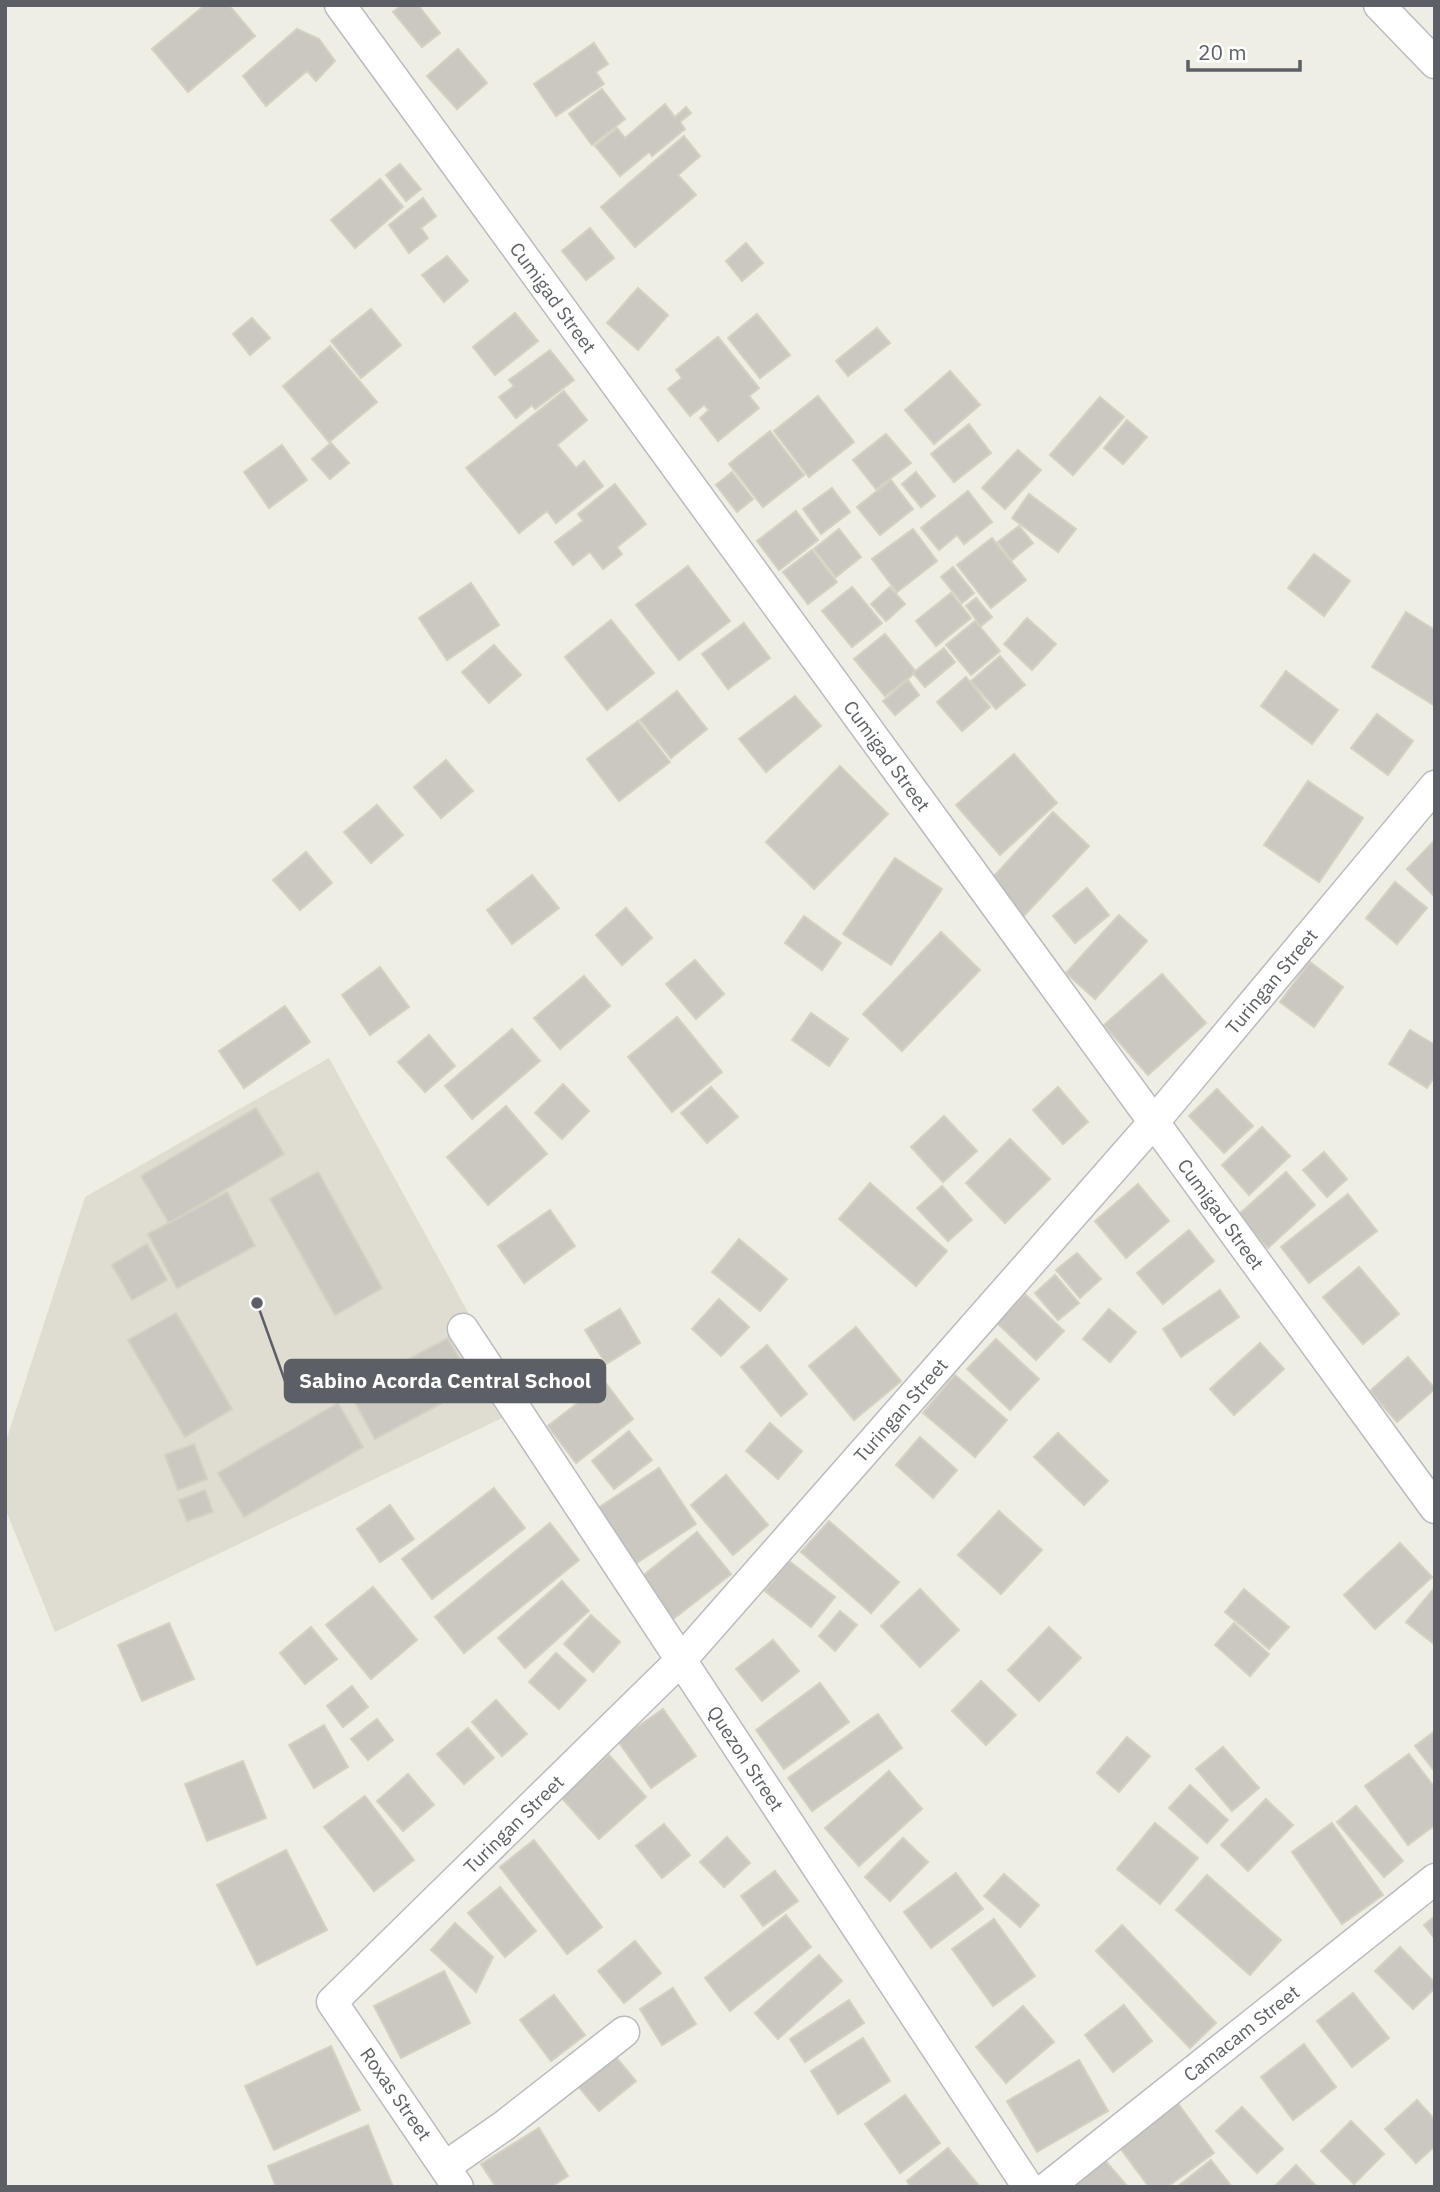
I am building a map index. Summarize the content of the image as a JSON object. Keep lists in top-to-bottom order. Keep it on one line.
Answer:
{"streets":{"street":["Cumigad Street","Turingan Street","Quezon Street","Camacam Street","Roxas Street"]},"crossings":[["Cumigad Street","Turingan Street"],["Turingan Street","Quezon Street"],["Turingan Street","Roxas Street"]],"places":["Sabino Acorda Central School"],"scale_bar":"20 m"}
